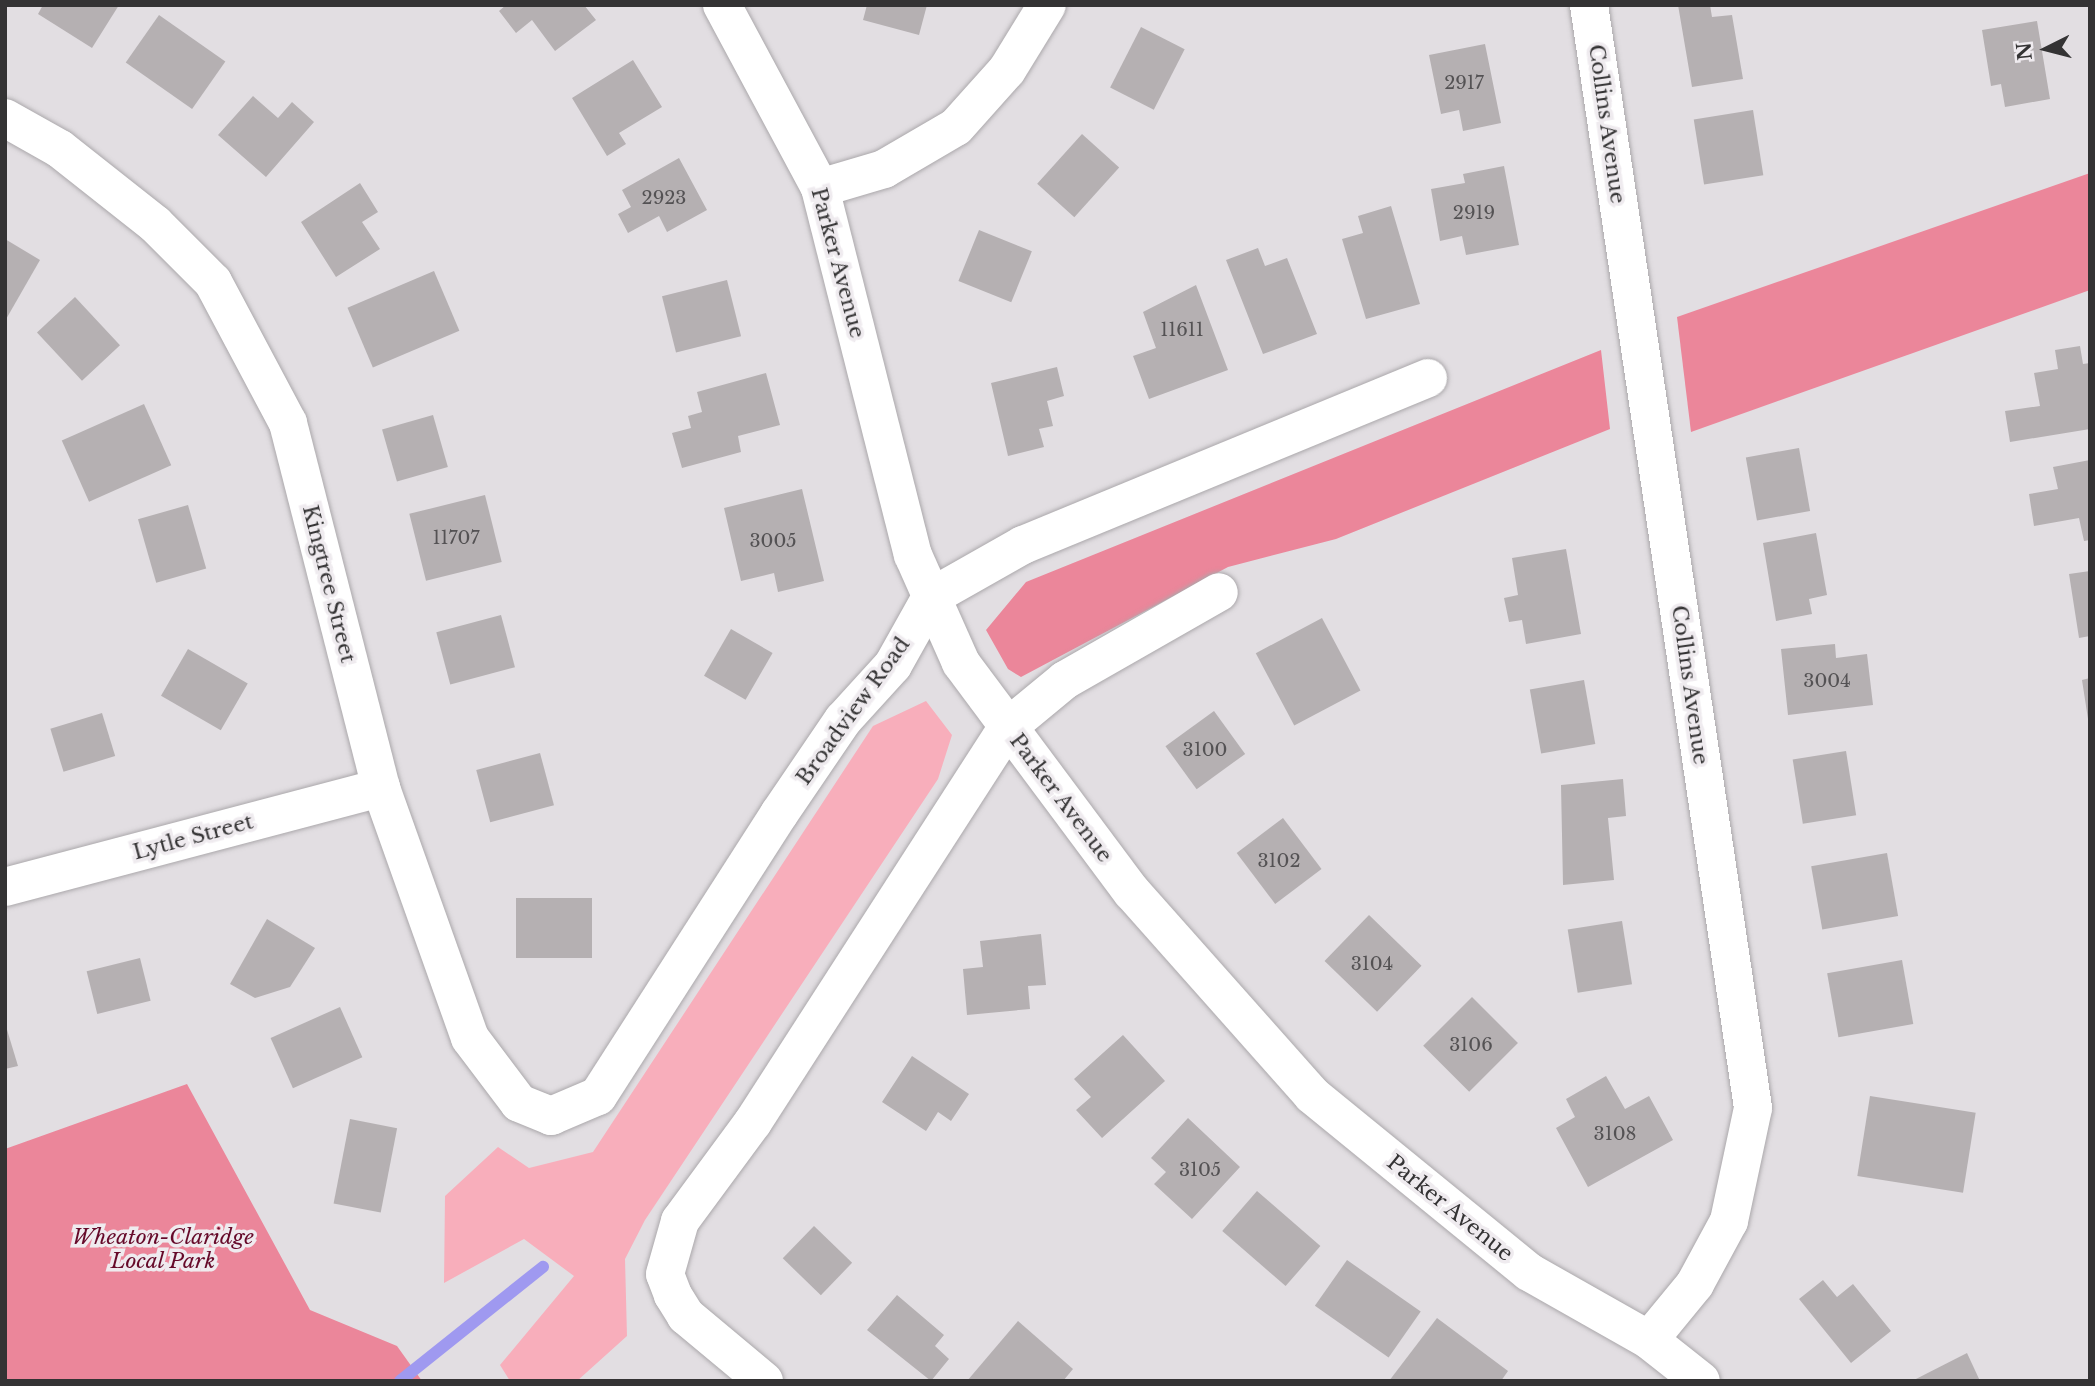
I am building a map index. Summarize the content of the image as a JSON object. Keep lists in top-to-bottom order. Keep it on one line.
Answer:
{"streets":{"street":["Collins Avenue","Parker Avenue","Kingtree Street","Broadview Road","Lytle Street"]},"crossings":[["Collins Avenue","Parker Avenue"],["Parker Avenue","Broadview Road"],["Kingtree Street","Broadview Road"],["Kingtree Street","Lytle Street"]],"parks":["Wheaton-Claridge Local Park"],"house_numbers":["2917","2923","2919","11611","11707","3005","3004","3100","3102","3104","3106","3108","3105"],"north":"left"}
